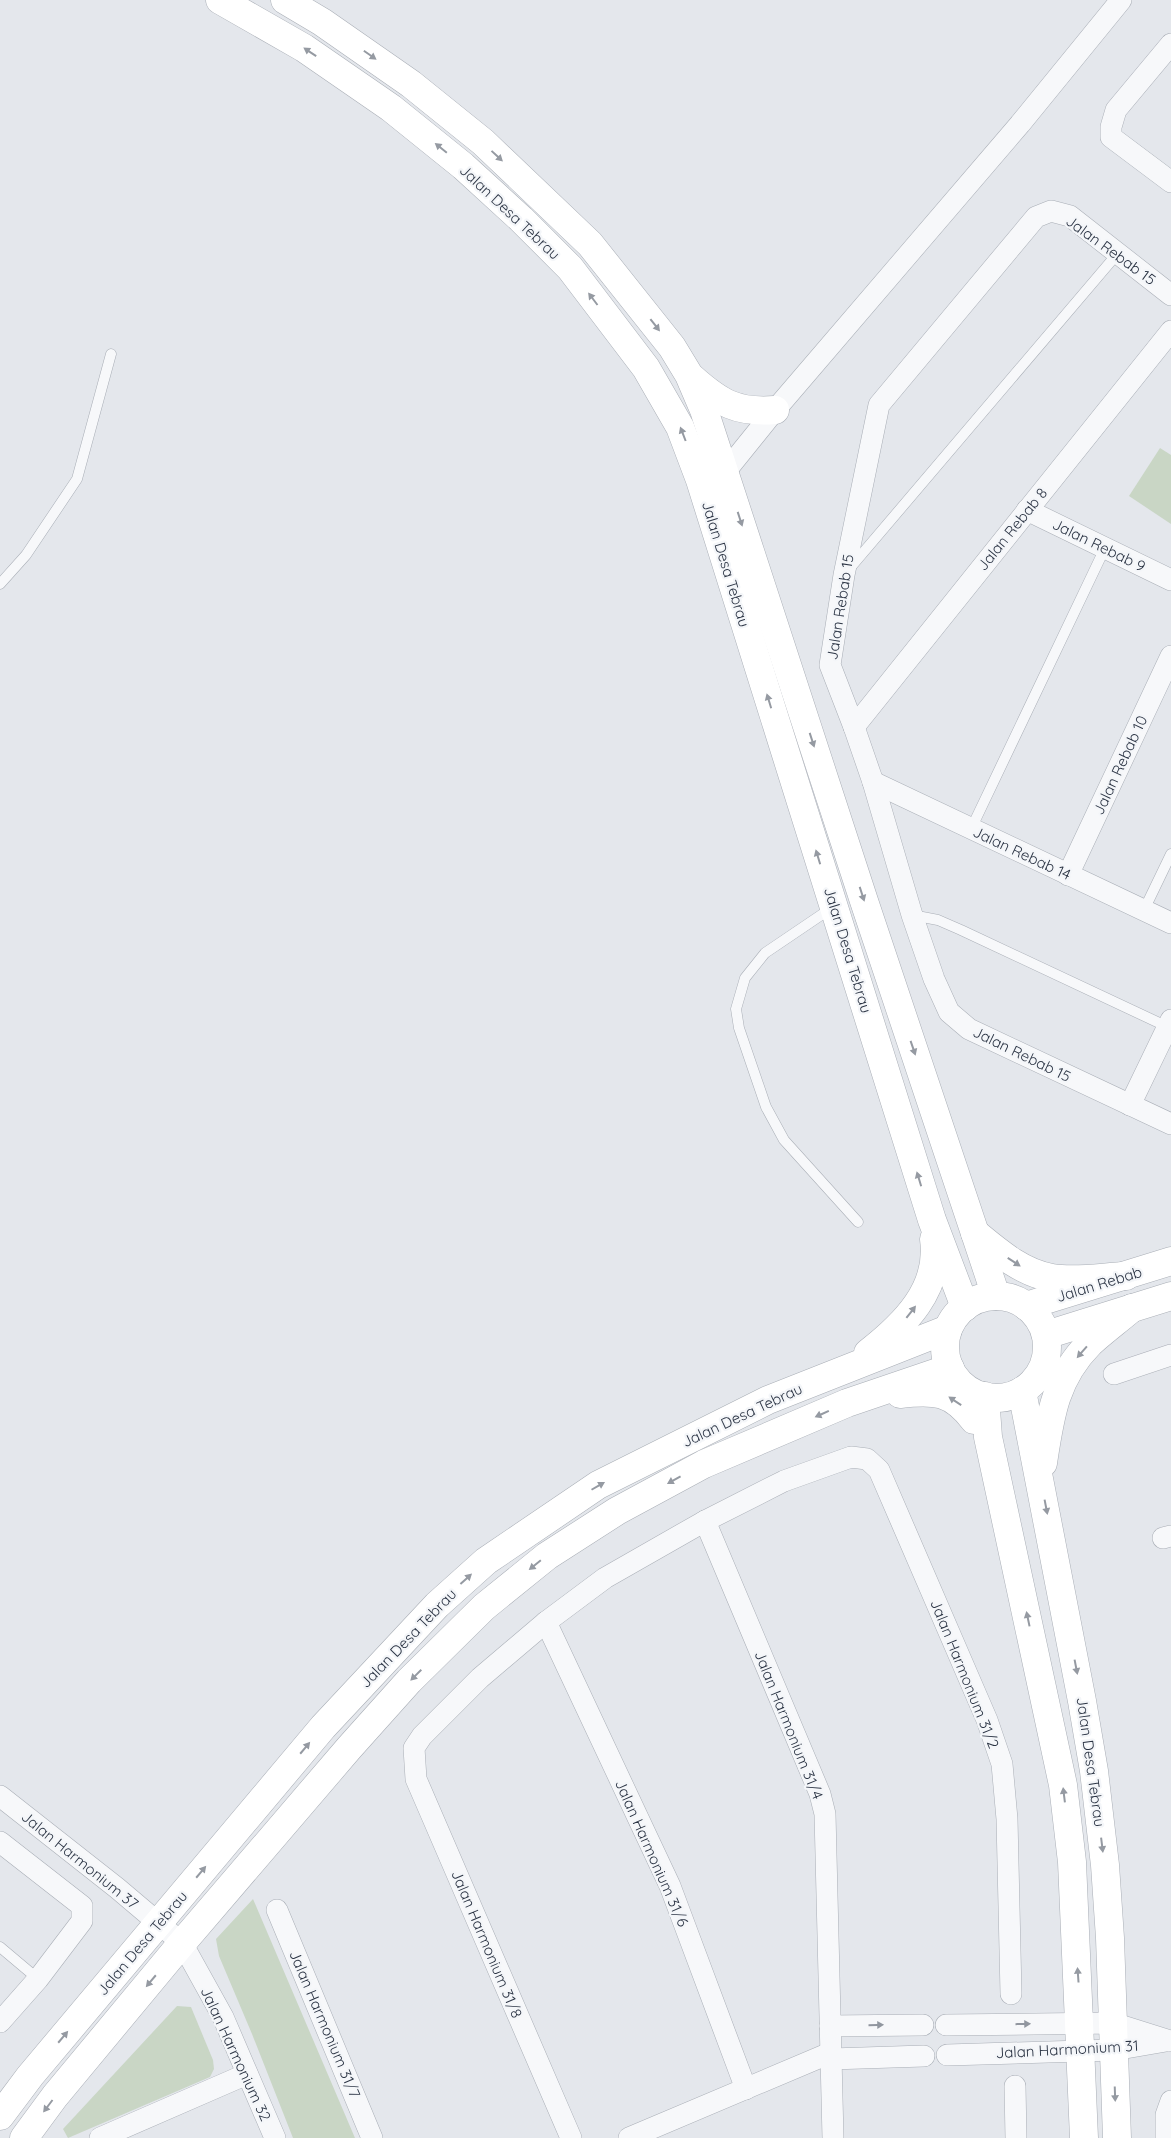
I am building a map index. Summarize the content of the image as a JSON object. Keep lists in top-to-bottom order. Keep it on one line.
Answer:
{"streets":{"street":["Jalan Desa Tebrau","Jalan Rebab 15","Jalan Rebab 8","Jalan Rebab 9","Jalan Rebab 10","Jalan Rebab 14","Jalan Rebab","Jalan Harmonium 31/2","Jalan Harmonium 31/4","Jalan Harmonium 31/6","Jalan Harmonium 37","Jalan Harmonium 31/8","Jalan Harmonium 31/7","Jalan Harmonium 31","Jalan Harmonium 32"]},"crossings":[["Jalan Desa Tebrau","Jalan Rebab"],["Jalan Desa Tebrau","Jalan Harmonium 37"],["Jalan Desa Tebrau","Jalan Harmonium 31"],["Jalan Desa Tebrau","Jalan Harmonium 32"],["Jalan Rebab 15","Jalan Rebab 8"],["Jalan Rebab 15","Jalan Rebab 14"],["Jalan Rebab 8","Jalan Rebab 9"],["Jalan Rebab 10","Jalan Rebab 14"],["Jalan Harmonium 31/2","Jalan Harmonium 31/4"],["Jalan Harmonium 31/6","Jalan Harmonium 31/8"],["Jalan Harmonium 37","Jalan Harmonium 32"]]}
